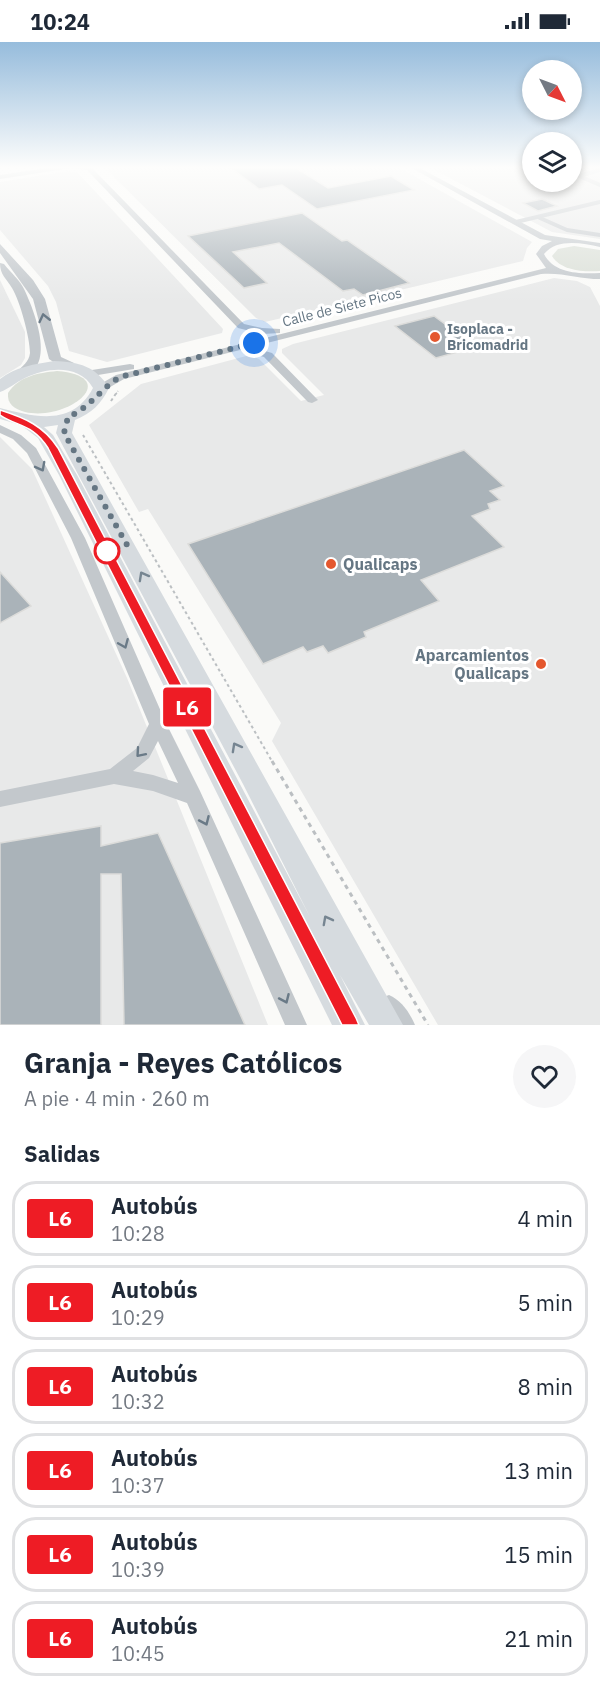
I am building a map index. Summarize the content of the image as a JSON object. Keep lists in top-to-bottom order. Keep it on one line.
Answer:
{"streets":{"street":["Calle de Siete Picos"]},"places":["Isoplaca - Bricomadrid","Qualicaps","Aparcamientos Qualicaps"],"lines":["bus line L6"],"north":"bottom right","page":{"status":"10:24","on_map":"L6","heading":[["Granja - Reyes Católicos","A pie · 4 min · 260 m"],"Salidas"],"list":[{"mark":"L6","name":"Autobús","note":"10:28","value":"4 min"},{"mark":"L6","name":"Autobús","note":"10:29","value":"5 min"},{"mark":"L6","name":"Autobús","note":"10:32","value":"8 min"},{"mark":"L6","name":"Autobús","note":"10:37","value":"13 min"},{"mark":"L6","name":"Autobús","note":"10:39","value":"15 min"},{"mark":"L6","name":"Autobús","note":"10:45","value":"21 min"}]}}
